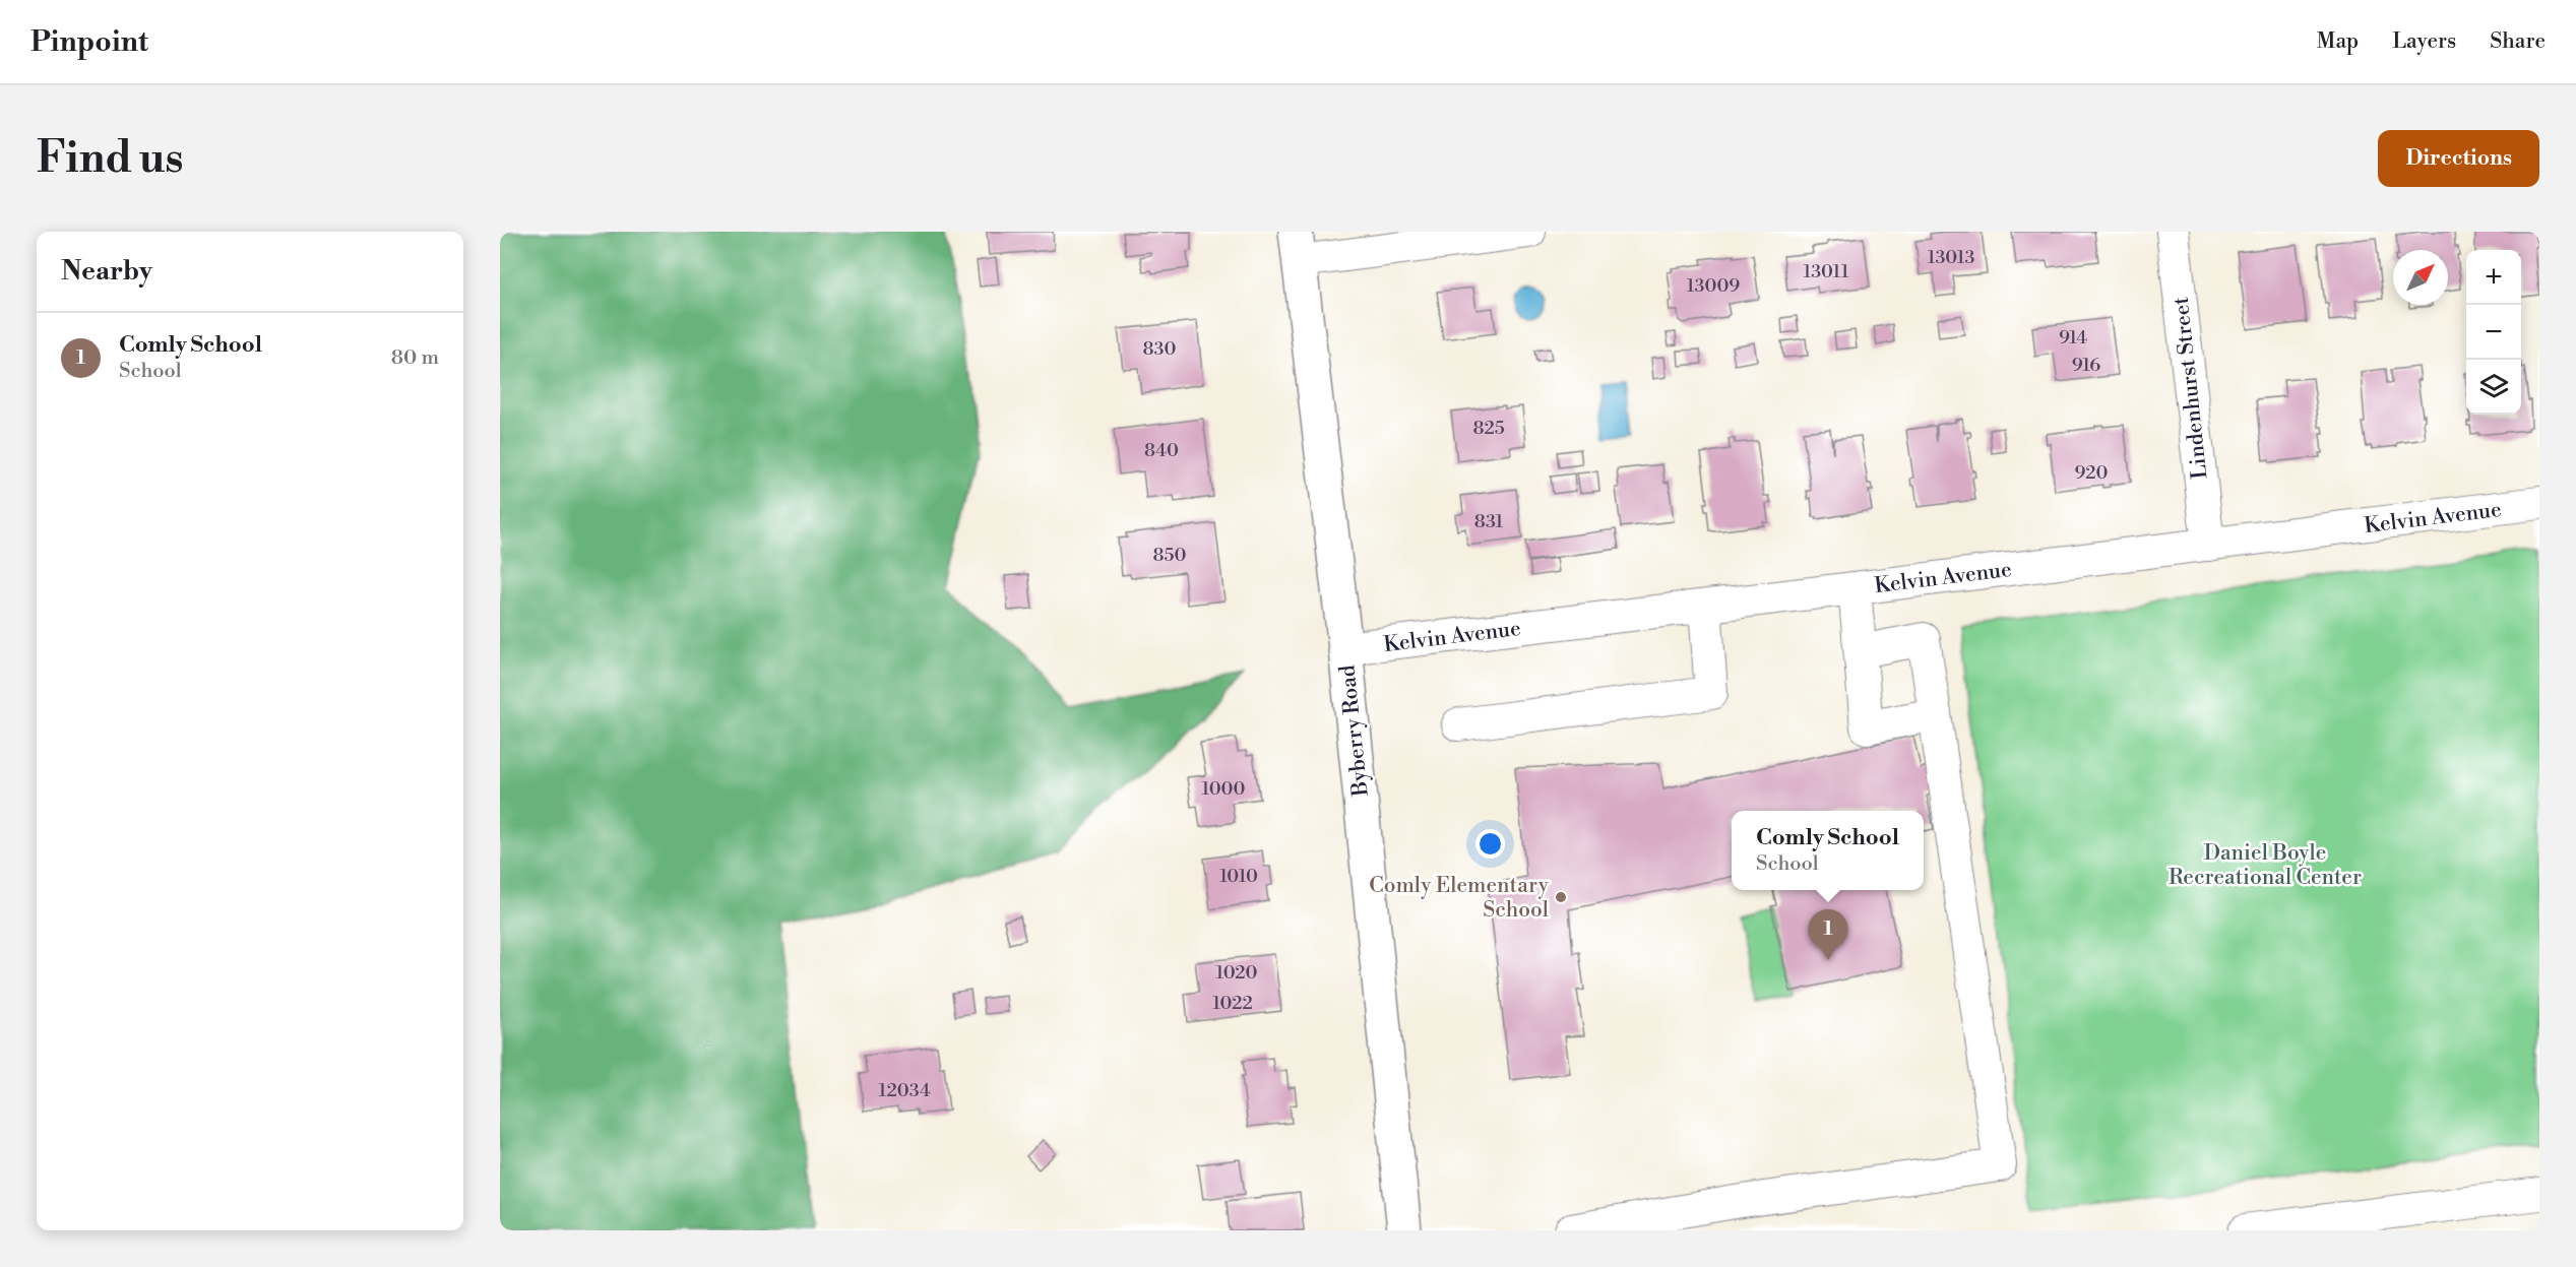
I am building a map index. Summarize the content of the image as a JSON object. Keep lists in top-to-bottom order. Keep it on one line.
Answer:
{"streets":{"main road":["Byberry Road"],"street":["Lindenhurst Street","Kelvin Avenue"]},"crossings":[["Lindenhurst Street","Kelvin Avenue"],["Kelvin Avenue","Byberry Road"]],"parks":["Daniel Boyle Recreational Center"],"places":["Comly Elementary School"],"house_numbers":["13013","13011","13009","914","830","916","825","840","920","831","850","1000","1010","1020","1022","12034"],"north":"top right","page":{"header":"Pinpoint","nav":["Map","Layers","Share"],"buttons":"Directions","title":"Find us","heading":"Nearby","map_buttons":["+","−"],"list":[{"mark":"1","name":"Comly School","note":"School","value":"80 m"}],"popup":["Comly School","School"],"pins":"1"}}
